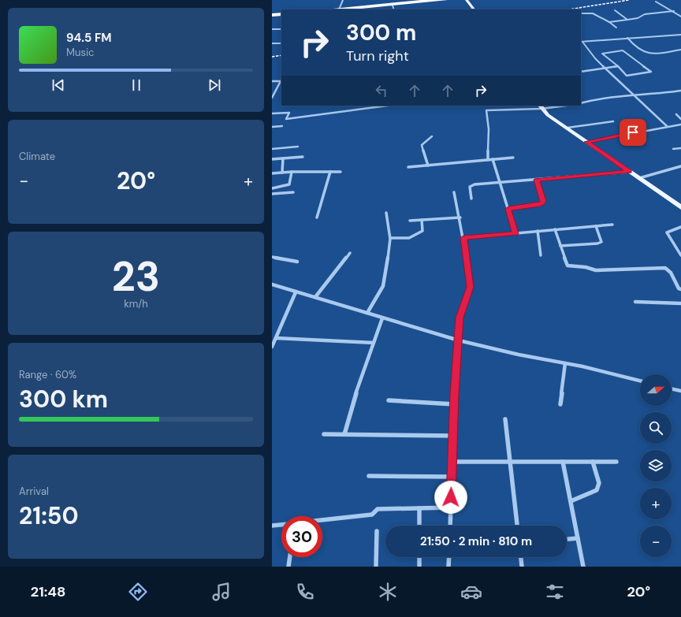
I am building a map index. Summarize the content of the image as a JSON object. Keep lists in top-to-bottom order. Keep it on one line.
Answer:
{"north":"right","page":{"turn":["300 m","Turn right"],"song":["94.5 FM","Music"],"tile":["Climate",["23","km/h"],["Range · 60%","300 km"],["Arrival","21:50"]],"heat":["−","20°","+"],"map_buttons":["+","−"],"limit":"30","trip":"21:50 · 2 min · 810 m","tabs":["21:48","20°"]}}
